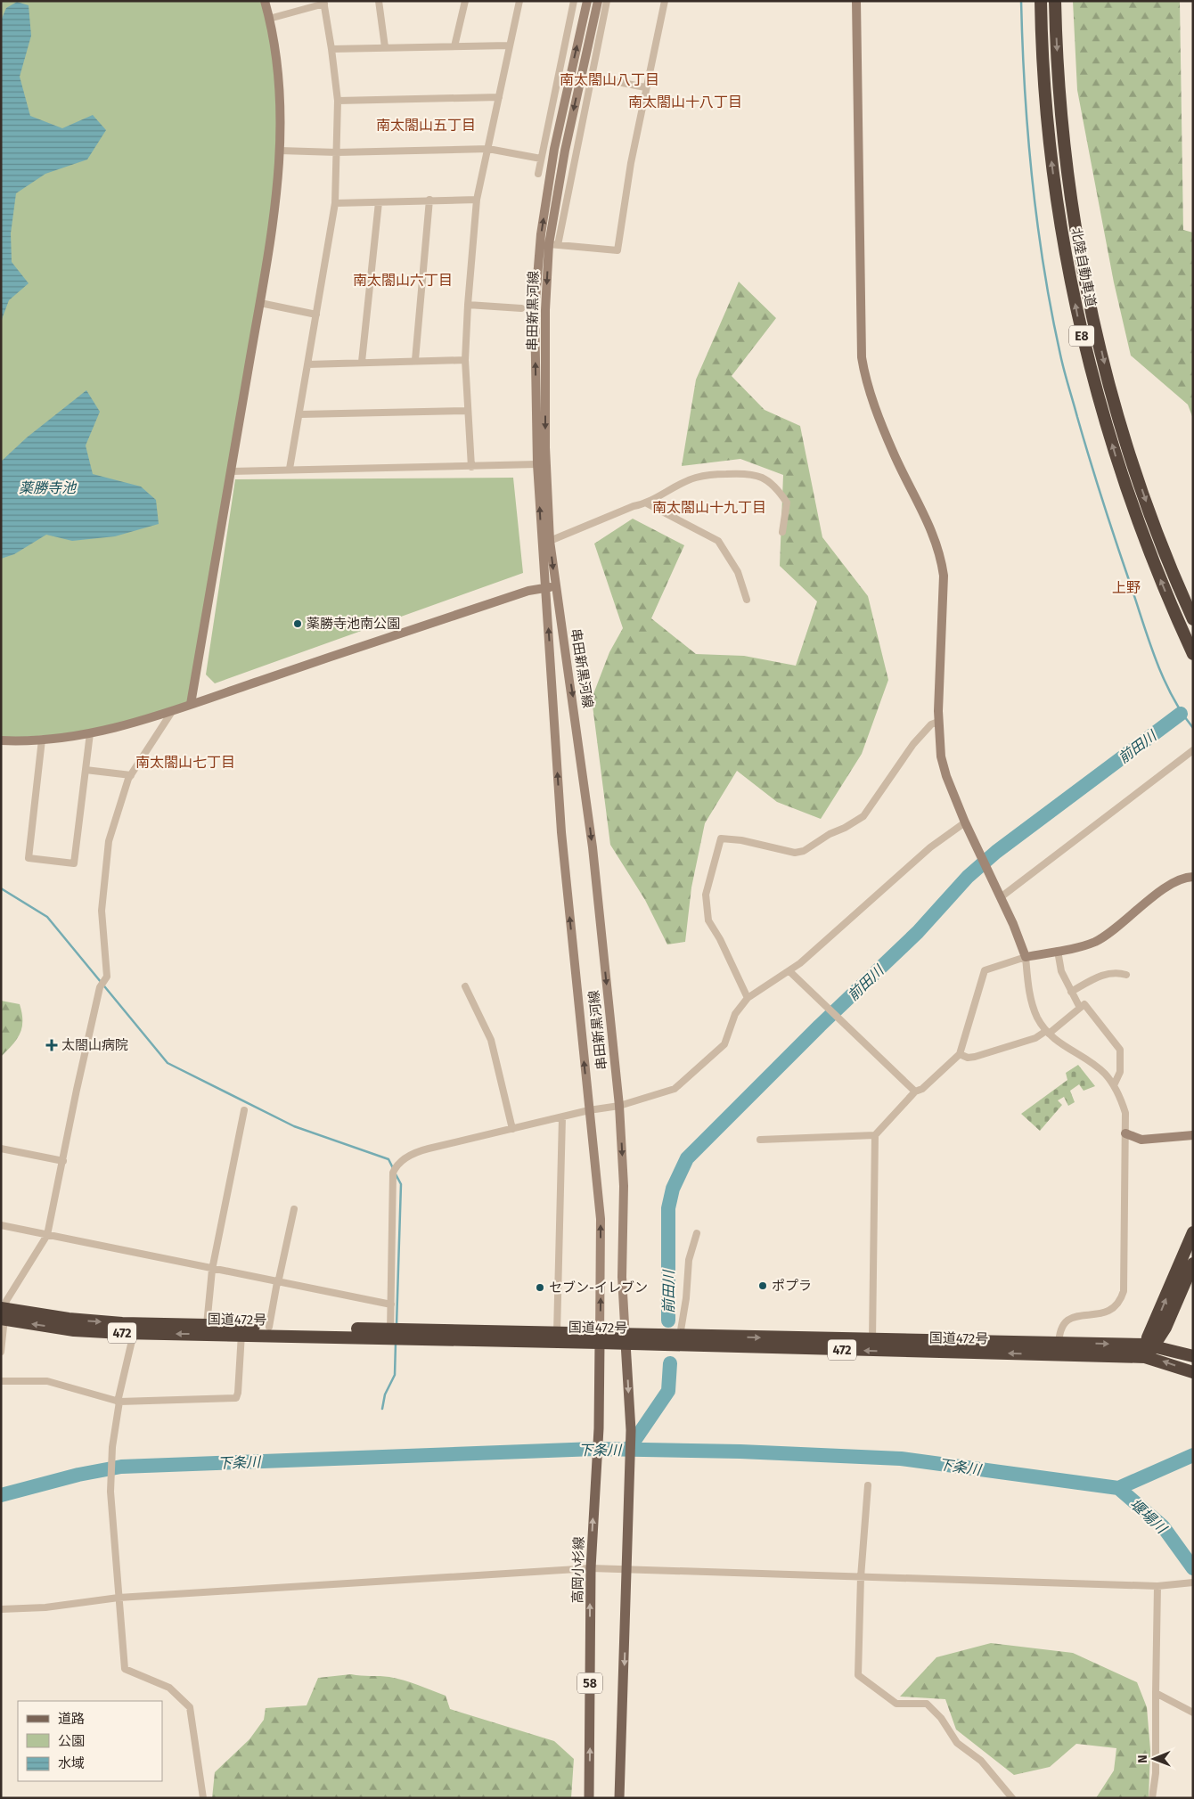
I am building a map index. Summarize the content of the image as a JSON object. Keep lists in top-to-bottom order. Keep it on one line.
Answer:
{"streets":{"highway":["北陸自動車道","E8","国道472号","472"],"main road":["串田新黒河線","高岡小杉線","58"]},"crossings":[["串田新黒河線","国道472号"],["串田新黒河線","高岡小杉線"],["国道472号","高岡小杉線"]],"districts":["南太閤山八丁目","南太閤山十八丁目","南太閤山五丁目","南太閤山六丁目","南太閤山十九丁目","上野","南太閤山七丁目"],"water":["薬勝寺池","前田川","下条川","堰場川"],"places":{"other":["薬勝寺池南公園","ポプラ","セブン-イレブン"],"health":["太閤山病院"]},"legend":["道路","公園","水域"],"north":"left"}
